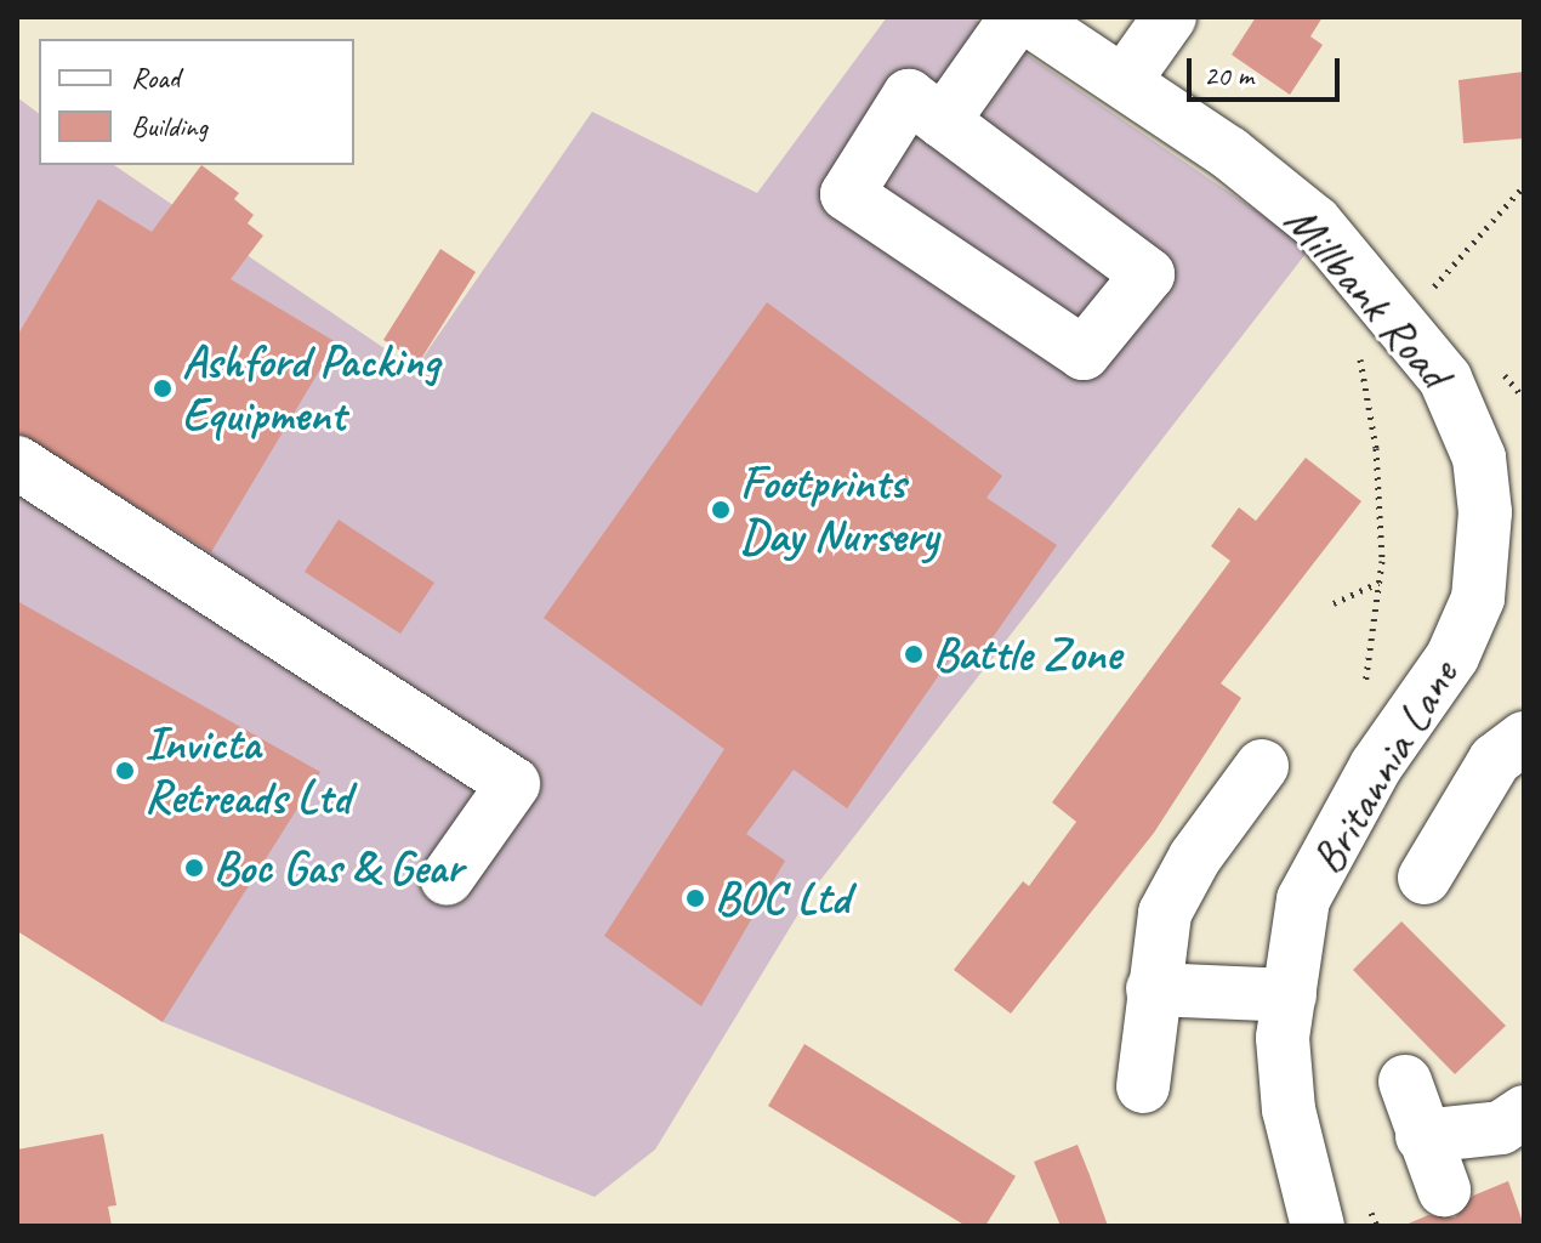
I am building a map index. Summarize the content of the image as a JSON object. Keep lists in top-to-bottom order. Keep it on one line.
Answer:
{"streets":{"street":["Millbank Road","Britannia Lane"]},"crossings":[["Millbank Road","Britannia Lane"]],"places":["Ashford Packing Equipment","Footprints Day Nursery","Battle Zone","Invicta Retreads Ltd","Boc Gas & Gear","BOC Ltd"],"legend":["Road","Building"],"scale_bar":"20 m"}
